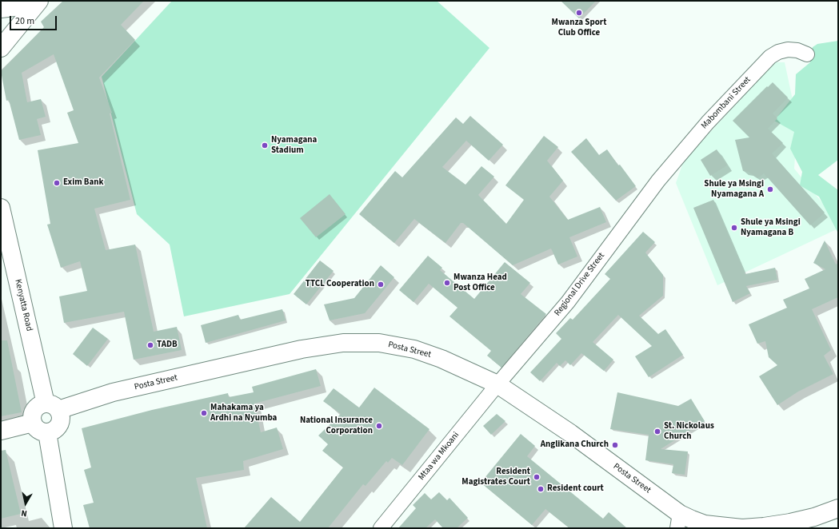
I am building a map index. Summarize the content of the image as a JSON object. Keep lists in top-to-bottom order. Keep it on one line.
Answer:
{"streets":{"main road":["Kenyatta Road","Posta Street"],"street":["Mabombani Street","Regional Drive Street","Mtaa wa Mkoani"]},"crossings":[["Mabombani Street","Regional Drive Street"],["Regional Drive Street","Posta Street"],["Regional Drive Street","Mtaa wa Mkoani"],["Kenyatta Road","Posta Street"],["Posta Street","Mtaa wa Mkoani"]],"places":["Mwanza Sport Club Office","Nyamagana Stadium","Exim Bank","Shule ya Msingi Nyamagana A","Shule ya Msingi Nyamagana B","Mwanza Head Post Office","TTCL Cooperation","TADB","Mahakama ya Ardhi na Nyumba","National Insurance Corporation","St. Nickolaus Church","Anglikana Church","Resident Magistrates Court","Resident court"],"scale_bar":"20 m","north":"bottom"}
